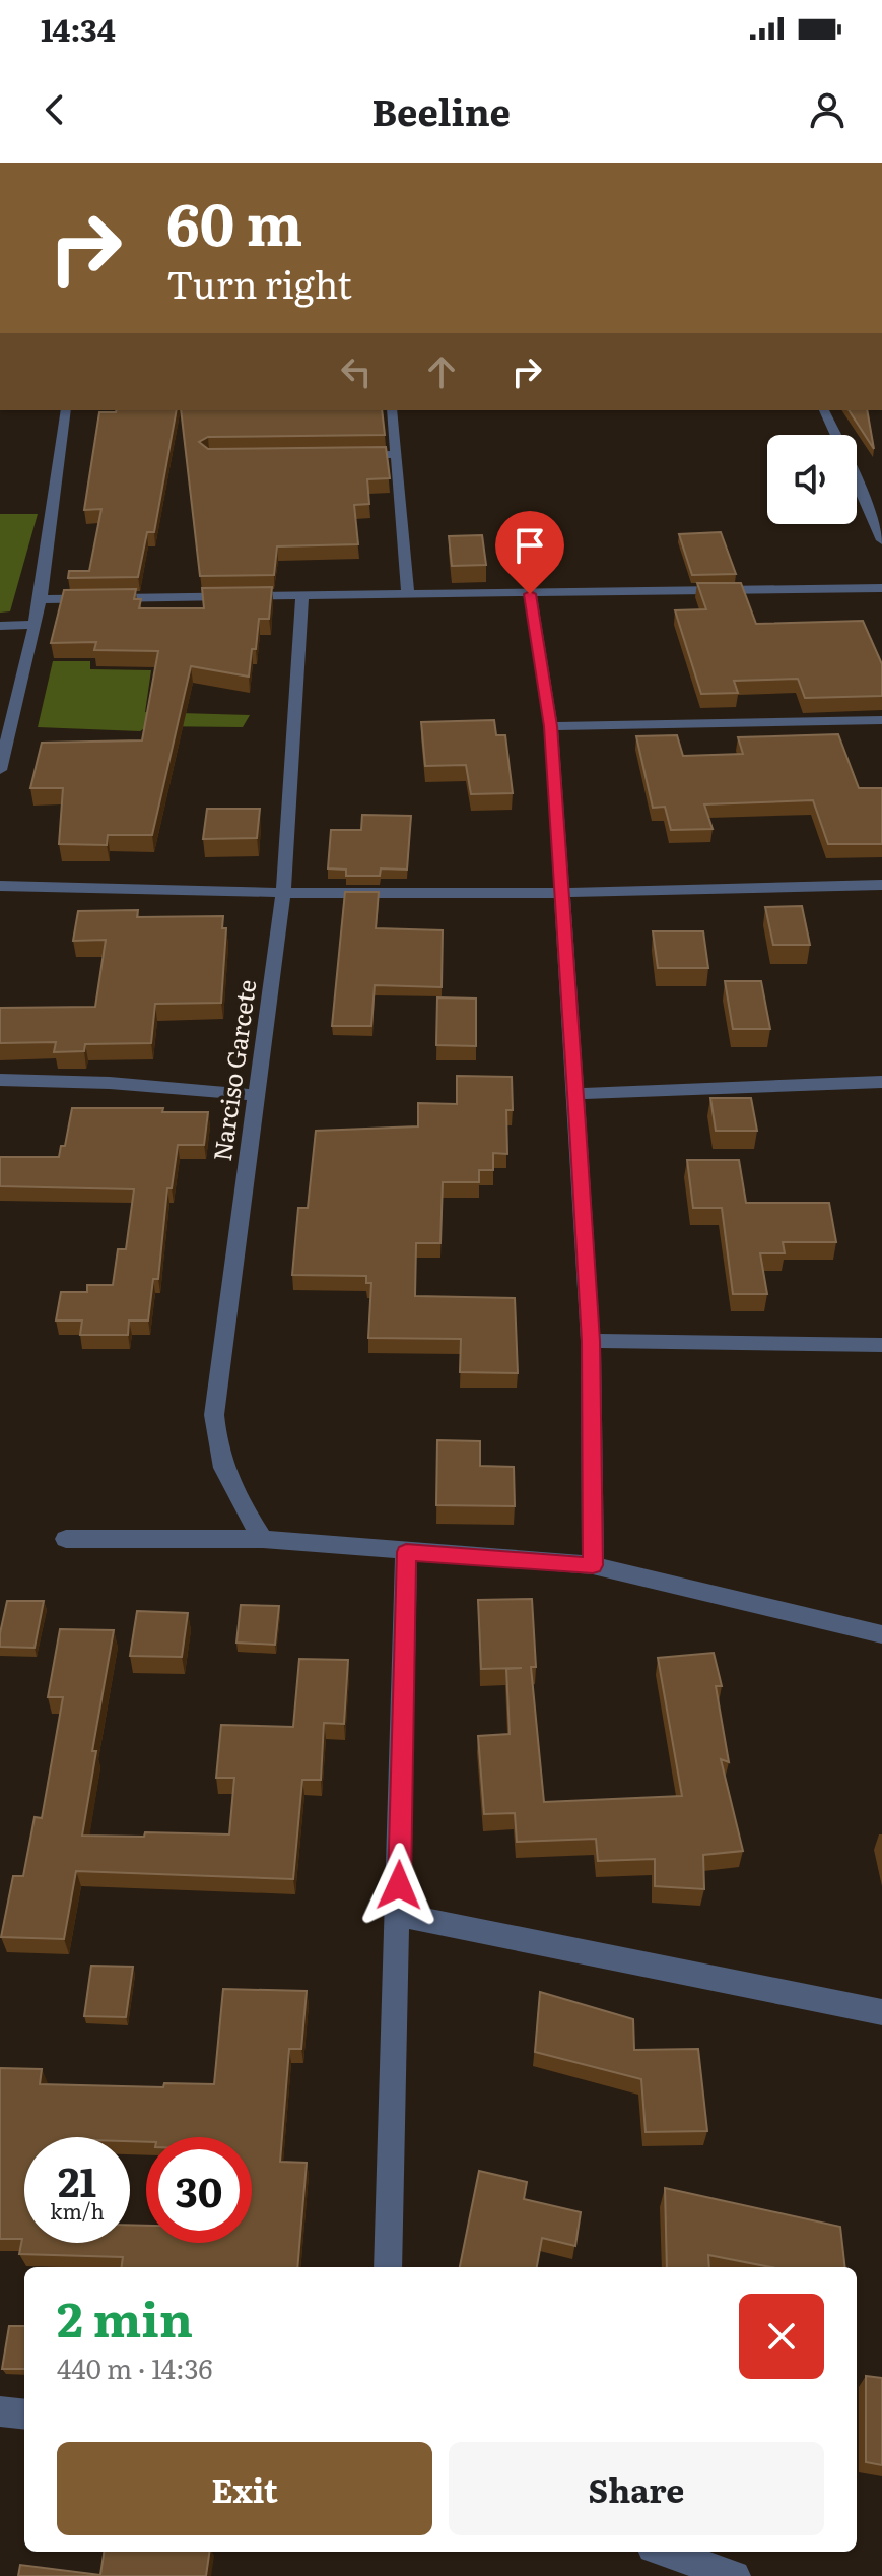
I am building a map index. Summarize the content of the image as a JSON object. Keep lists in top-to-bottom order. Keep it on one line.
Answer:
{"streets":{"street":["Narciso Garcete"]},"page":{"status":"14:34","header":"Beeline","turn":["60 m","Turn right"],"speed":"21 km/h","limit":"30","heading":["2 min","440 m · 14:36"],"buttons":["Exit","Share"]}}
